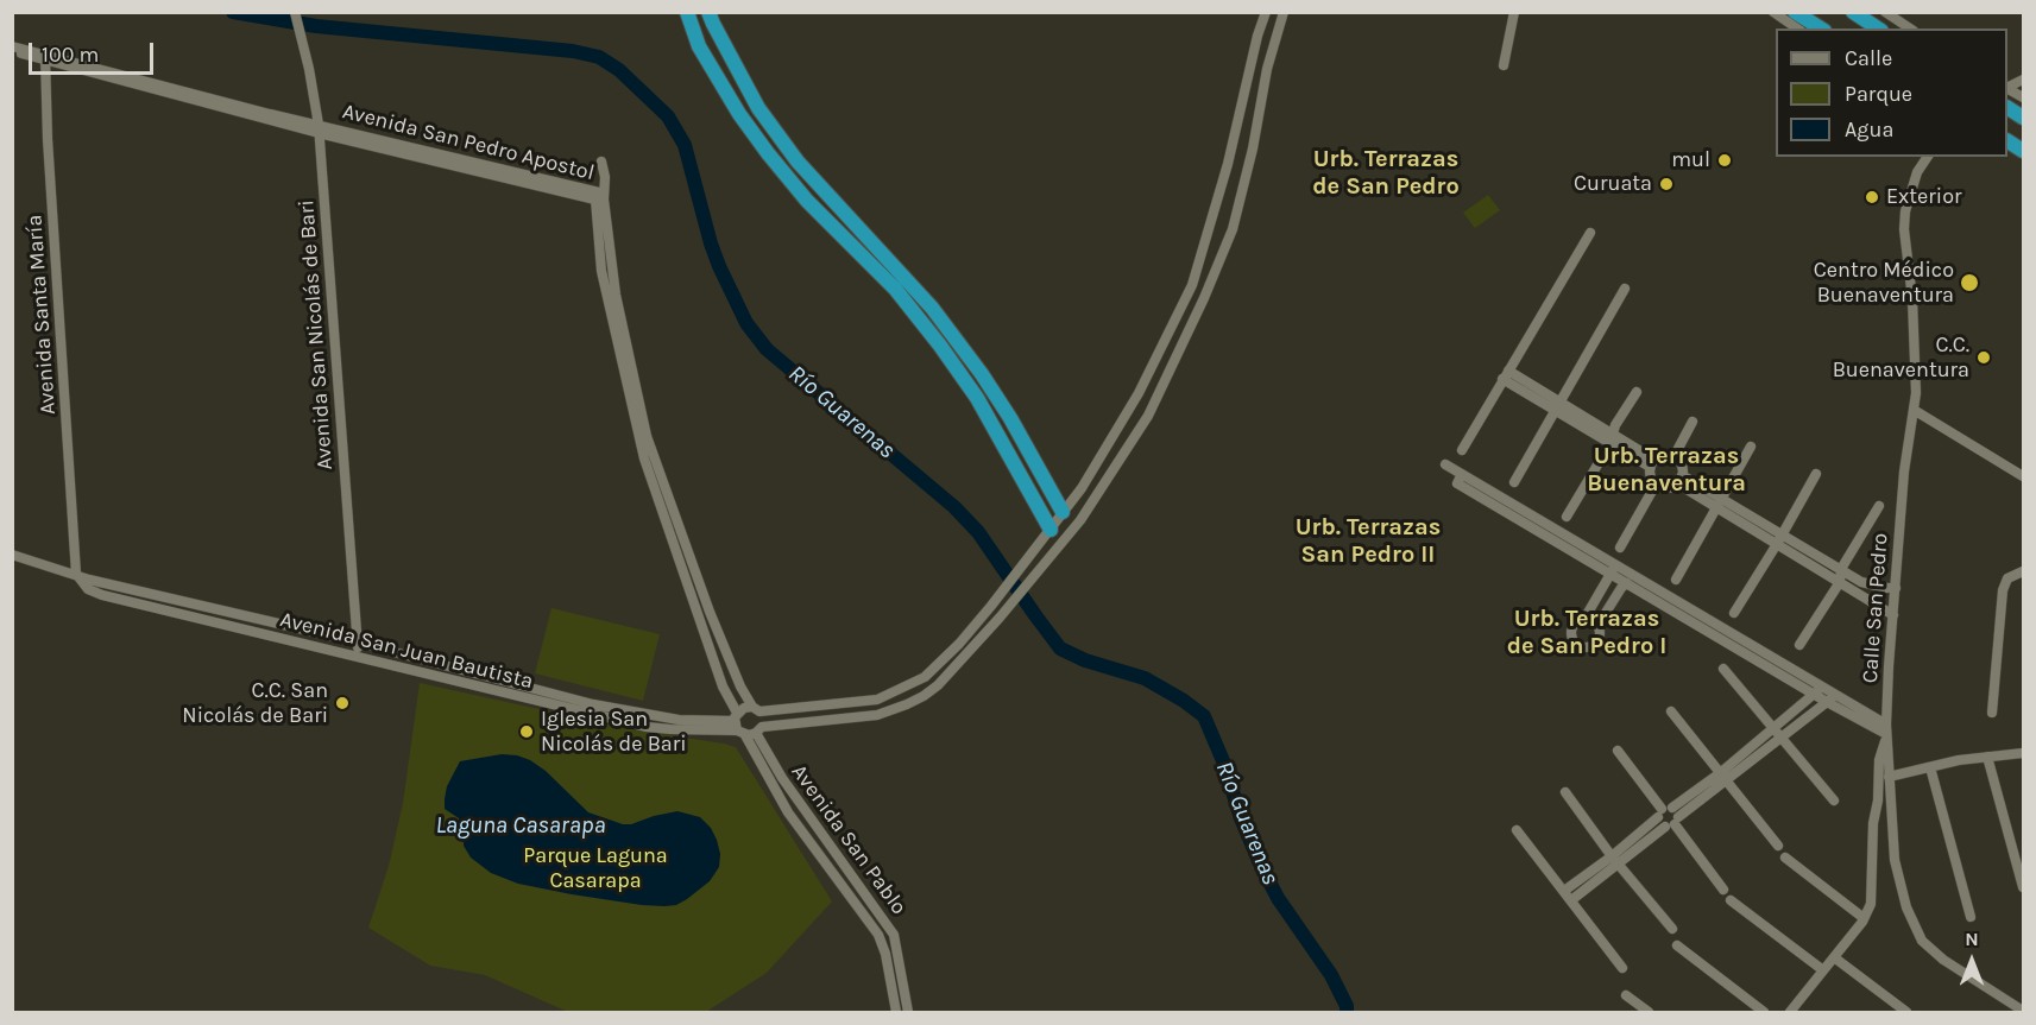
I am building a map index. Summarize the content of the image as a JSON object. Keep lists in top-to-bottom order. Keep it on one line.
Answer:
{"streets":{"street":["Avenida San Pedro Apostol","Avenida Santa María","Avenida San Nicolás de Bari","Calle San Pedro","Avenida San Juan Bautista","Avenida San Pablo"]},"crossings":[["Avenida San Pedro Apostol","Avenida Santa María"],["Avenida San Pedro Apostol","Avenida San Nicolás de Bari"],["Avenida San Pedro Apostol","Avenida San Juan Bautista"],["Avenida San Pedro Apostol","Avenida San Pablo"],["Avenida Santa María","Avenida San Juan Bautista"],["Avenida San Nicolás de Bari","Avenida San Juan Bautista"],["Avenida San Juan Bautista","Avenida San Pablo"]],"districts":["Urb. Terrazas de San Pedro","Urb. Terrazas Buenaventura","Urb. Terrazas San Pedro II","Urb. Terrazas de San Pedro I"],"water":["Río Guarenas","Laguna Casarapa"],"parks":["Parque Laguna Casarapa"],"places":["mul","Curuata","Exterior","Centro Médico Buenaventura","C.C. Buenaventura","C.C. San Nicolás de Bari","Iglesia San Nicolás de Bari"],"legend":["Calle","Parque","Agua"],"scale_bar":"100 m","north":"top"}
